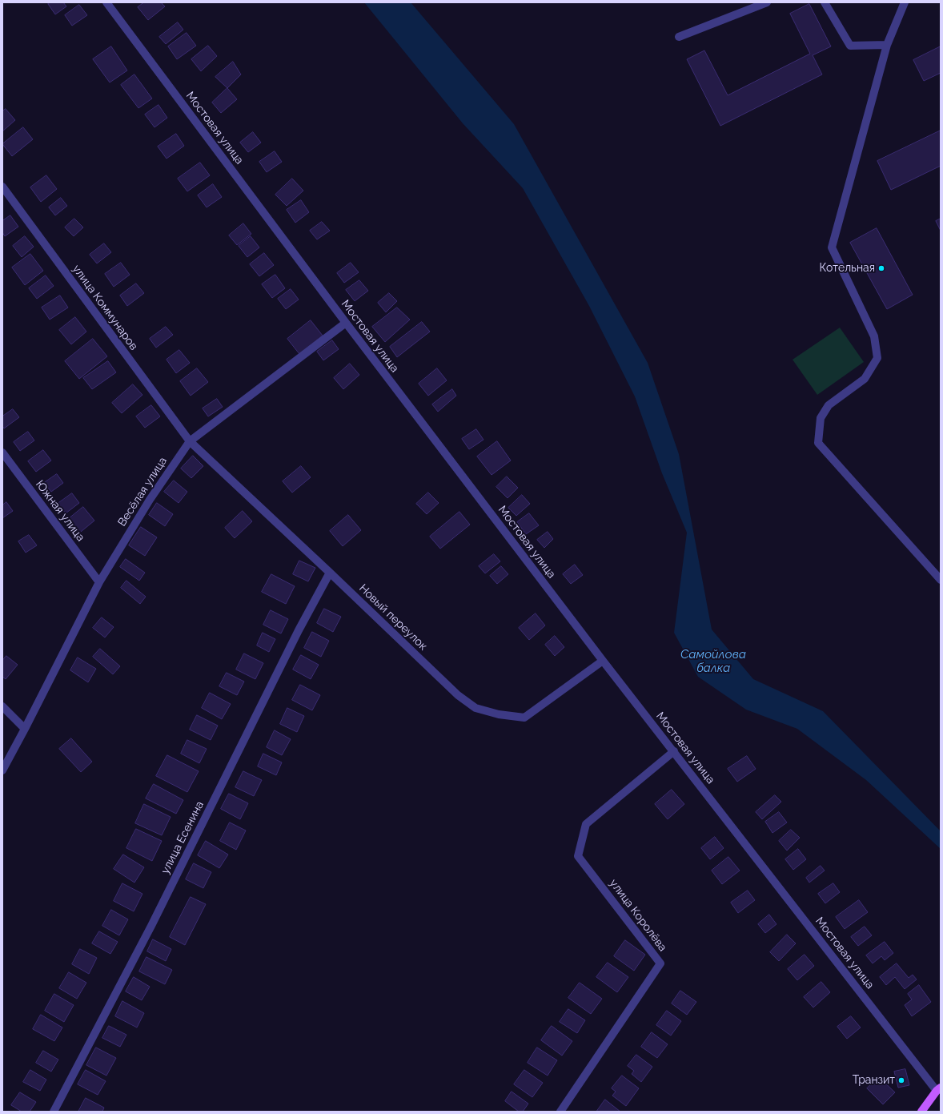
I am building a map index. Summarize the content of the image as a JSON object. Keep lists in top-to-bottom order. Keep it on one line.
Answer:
{"streets":{"street":["Мостовая улица","улица Коммунаров","Весёлая улица","Южная улица","Новый переулок","улица Есенина","улица Королёва"]},"crossings":[["Мостовая улица","Весёлая улица"],["Мостовая улица","Новый переулок"],["Мостовая улица","улица Королёва"],["улица Коммунаров","Весёлая улица"],["улица Коммунаров","Новый переулок"],["Весёлая улица","Южная улица"],["Весёлая улица","Новый переулок"],["Новый переулок","улица Есенина"]],"water":["Самойлова балка"],"places":["Котельная","Транзит"]}
